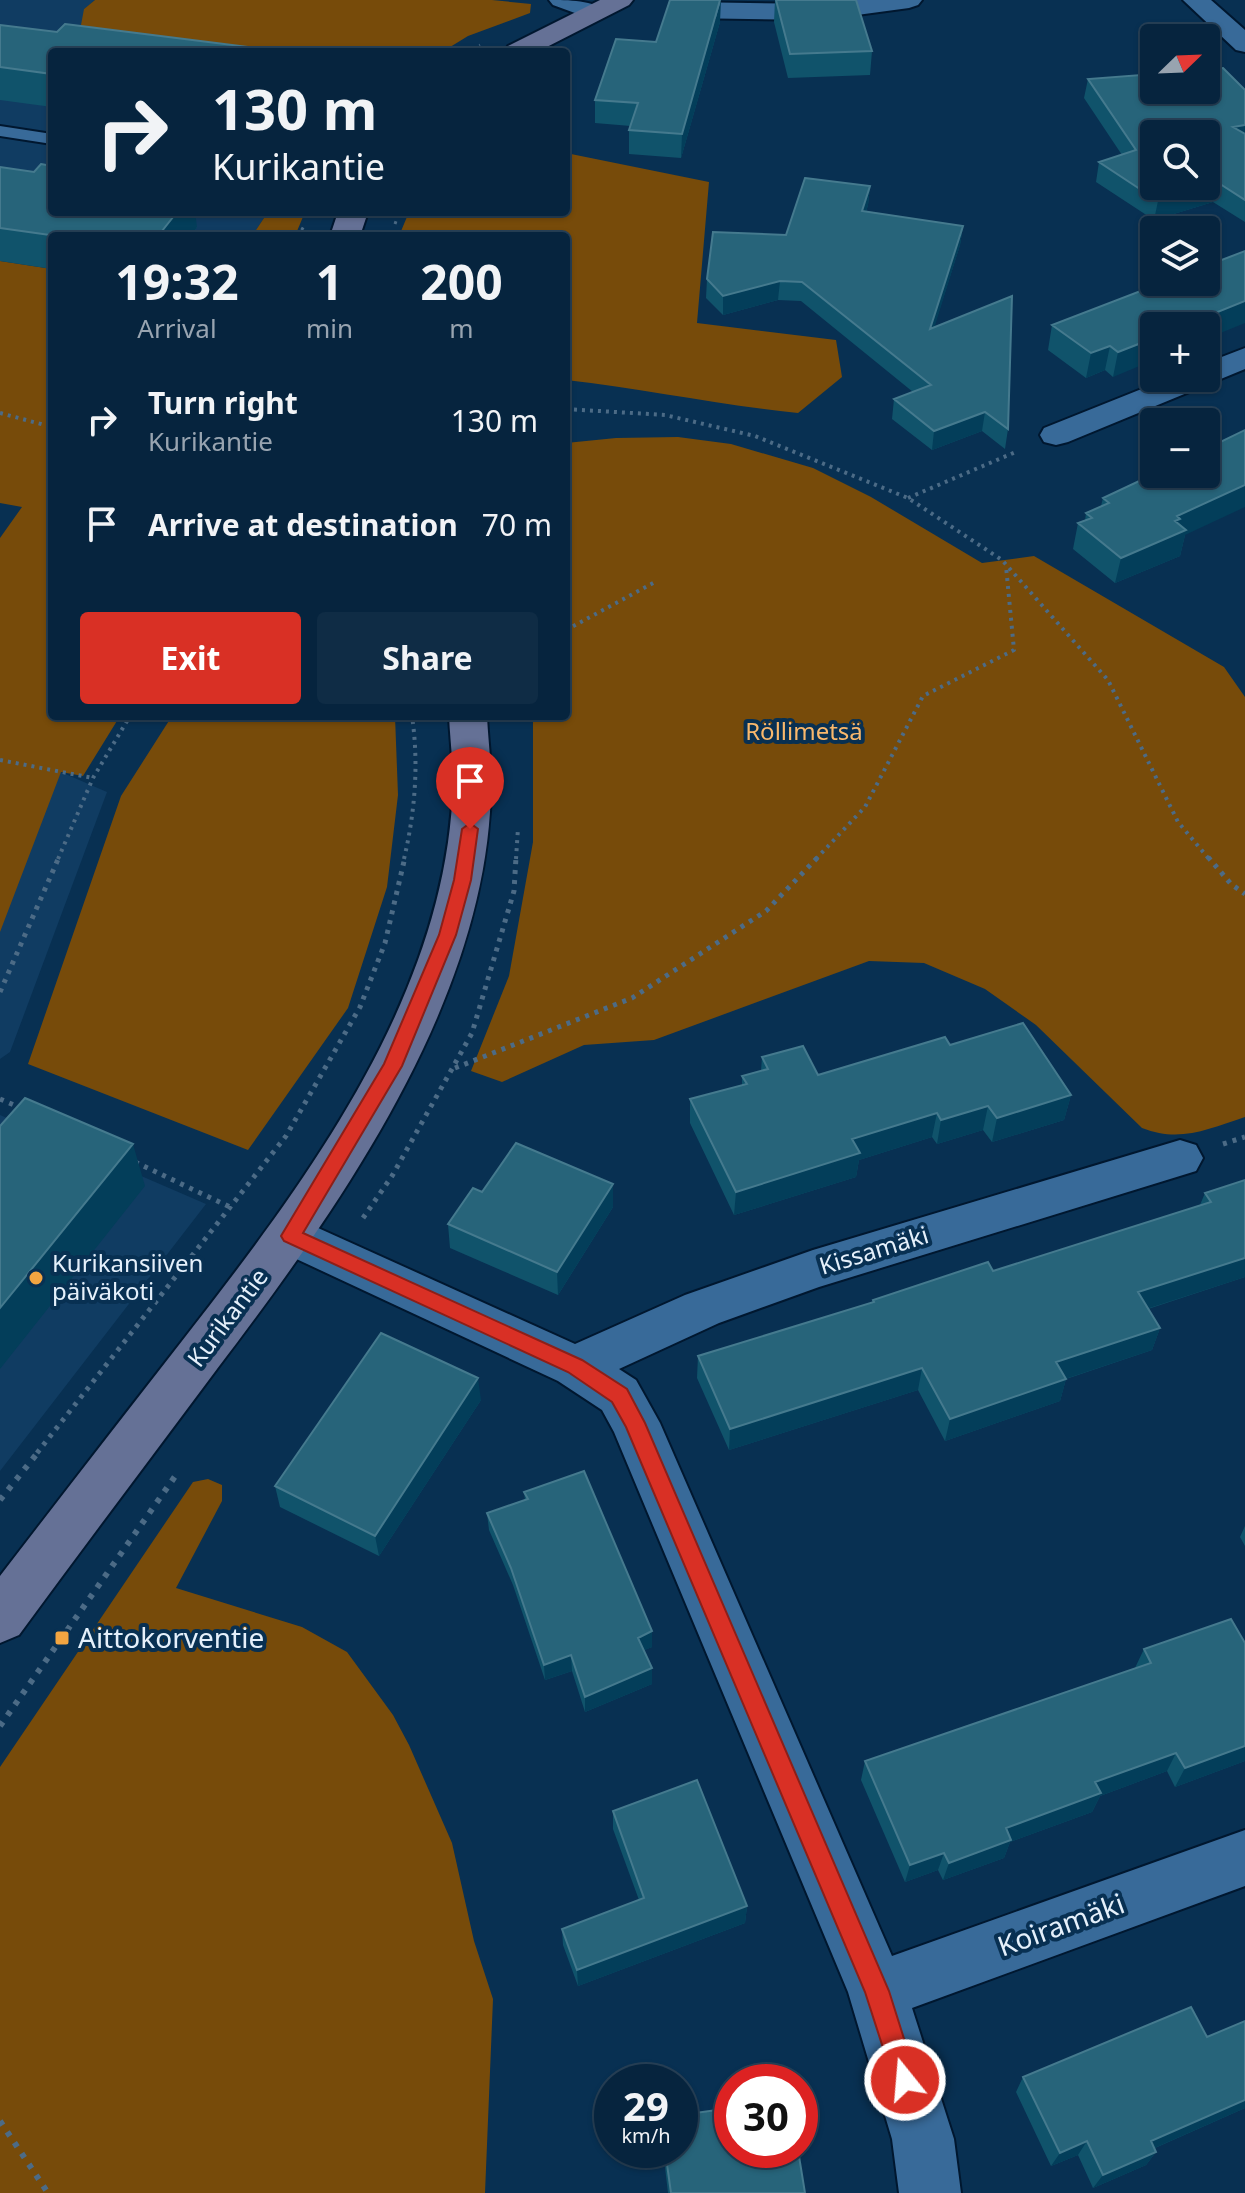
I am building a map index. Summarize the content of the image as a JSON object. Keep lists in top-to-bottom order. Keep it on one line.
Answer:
{"streets":{"main road":["Kurikantie"],"street":["Kissamäki","Koiramäki"]},"parks":["Röllimetsä"],"places":{"other":["Kurikansiiven päiväkoti"],"transit":["Aittokorventie"]},"north":"top right","page":{"map_buttons":["+","−"],"turn":["130 m","Kurikantie"],"eta":["19:32","Arrival","1","min","200","m"],"list":[{"name":"Turn right","note":"Kurikantie","value":"130 m"},{"name":"Arrive at destination","value":"70 m"}],"buttons":["Exit","Share"],"speed":"29 km/h","limit":"30"}}
